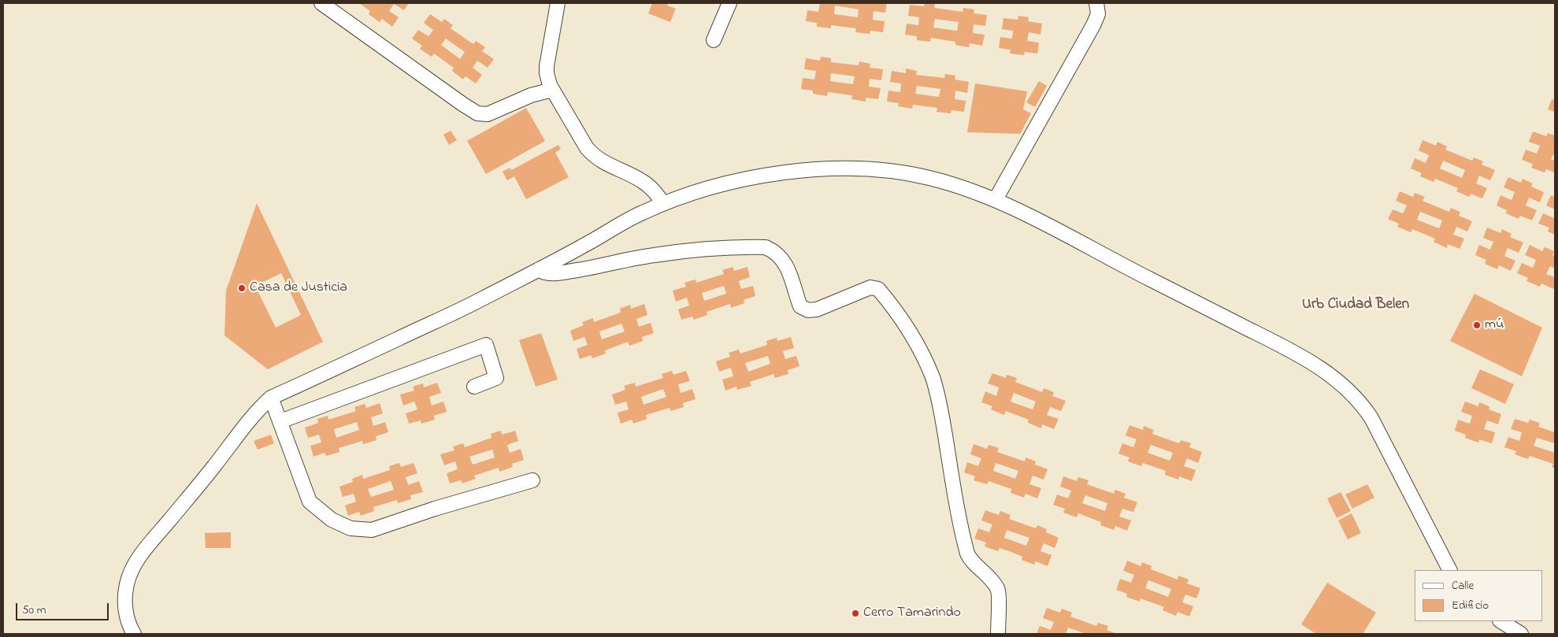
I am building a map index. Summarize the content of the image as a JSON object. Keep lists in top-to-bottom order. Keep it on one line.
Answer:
{"districts":["Urb Ciudad Belen"],"places":["Casa de Justicia","mú","Cerro Tamarindo"],"legend":["Calle","Edificio"],"scale_bar":"50 m"}
